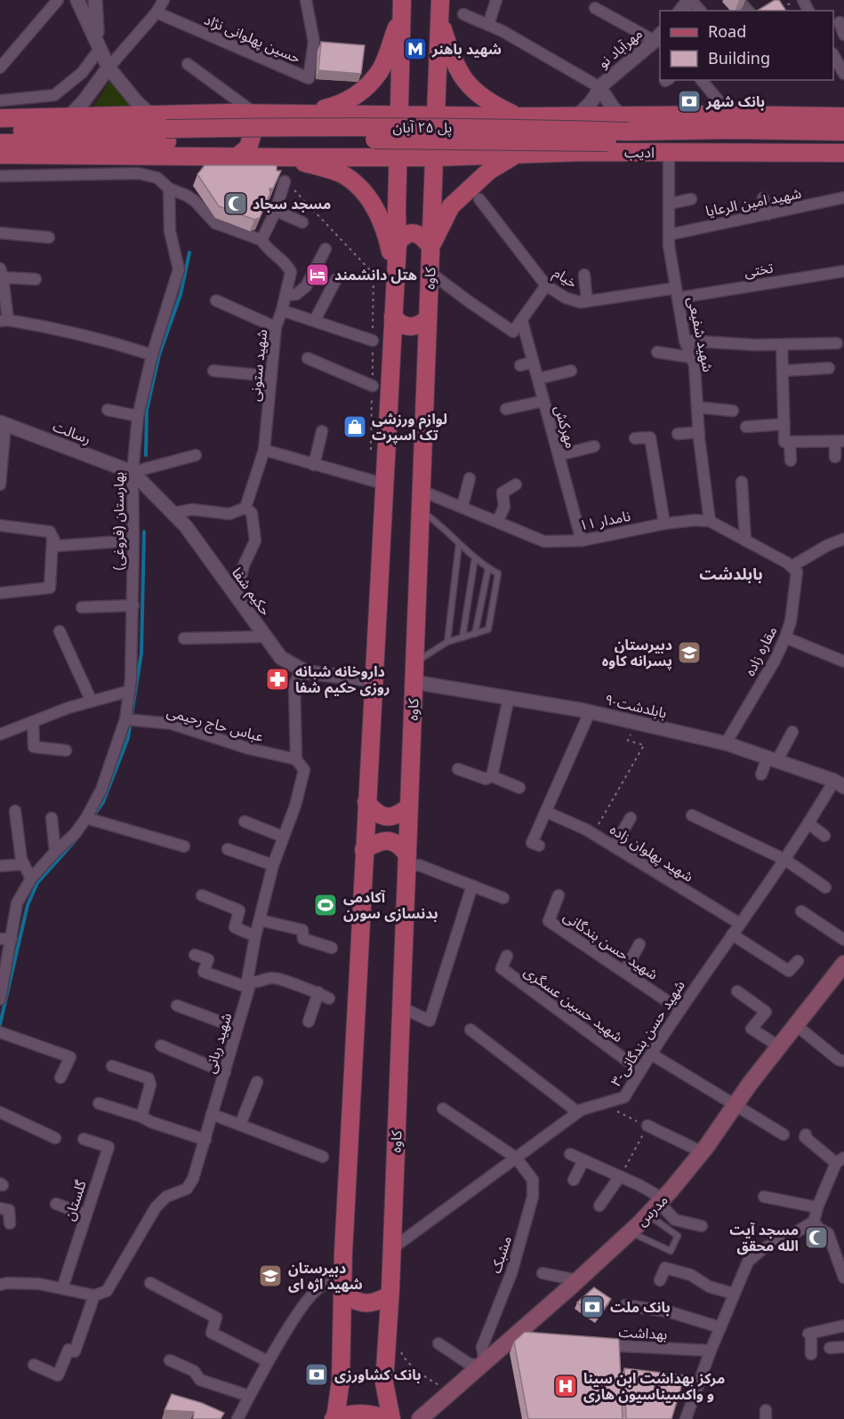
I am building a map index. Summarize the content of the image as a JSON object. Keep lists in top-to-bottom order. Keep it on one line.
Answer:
{"streets":{"main road":["پل ۲۵ آبان","ادیب","کاوه","مدرس"],"street":["حسین پهلوانی نژاد","مهرآباد نو","شهید امین الرعایا","تختی","خیام","شهید شفیعی","شهید ستونی","مهرکش","رسالت","۱۱ نامدار","بهارستان (فروغی)","حکیم شفا","مقاره زاده","۹-بابلدشت","عباس حاج رحیمی","شهید پهلوان زاده","شهید حسن بندگانی","شهید حسین عسگری","۳-شهید حسن بندگانی","شهید ربانی","گلستان","مشبک","بهداشت"]},"crossings":[["پل ۲۵ آبان","ادیب"],["ادیب","کاوه"],["ادیب","شهید شفیعی"],["شهید امین الرعایا","شهید شفیعی"],["تختی","خیام"],["تختی","شهید شفیعی"],["خیام","شهید شفیعی"],["کاوه","۱۱ نامدار"],["کاوه","۹-بابلدشت"],["کاوه","۳-شهید حسن بندگانی"],["شهید شفیعی","۱۱ نامدار"],["شهید ستونی","بهارستان (فروغی)"],["مهرکش","۱۱ نامدار"],["رسالت","بهارستان (فروغی)"],["رسالت","حکیم شفا"],["۱۱ نامدار","مقاره زاده"],["بهارستان (فروغی)","حکیم شفا"],["بهارستان (فروغی)","عباس حاج رحیمی"],["حکیم شفا","شهید ربانی"],["مقاره زاده","۹-بابلدشت"],["۹-بابلدشت","۳-شهید حسن بندگانی"],["عباس حاج رحیمی","شهید ربانی"],["شهید پهلوان زاده","۳-شهید حسن بندگانی"],["شهید حسن بندگانی","۳-شهید حسن بندگانی"],["شهید حسین عسگری","۳-شهید حسن بندگانی"],["۳-شهید حسن بندگانی","مشبک"],["مدرس","مشبک"]],"districts":["بابلدشت"],"places":{"metro station":["شهید باهنر"],"bank":["بانک شهر","بانک ملت","بانک کشاورزی"],"mosque":["مسجد سجاد","مسجد آیت الله محقق"],"hotel":["هتل دانشمند"],"shop":["لوازم ورزشی تک اسپرت"],"school or university":["دبیرستان پسرانه کاوه","دبیرستان شهید اژه ای"],"pharmacy":["داروخانه شبانه‌ روزی حکیم شفا"],"sports":["آکادمی بدنسازی سورن"],"hospital":["مرکز بهداشت ابن سینا و واکسیناسیون هاری"]},"legend":["Road","Building"]}
